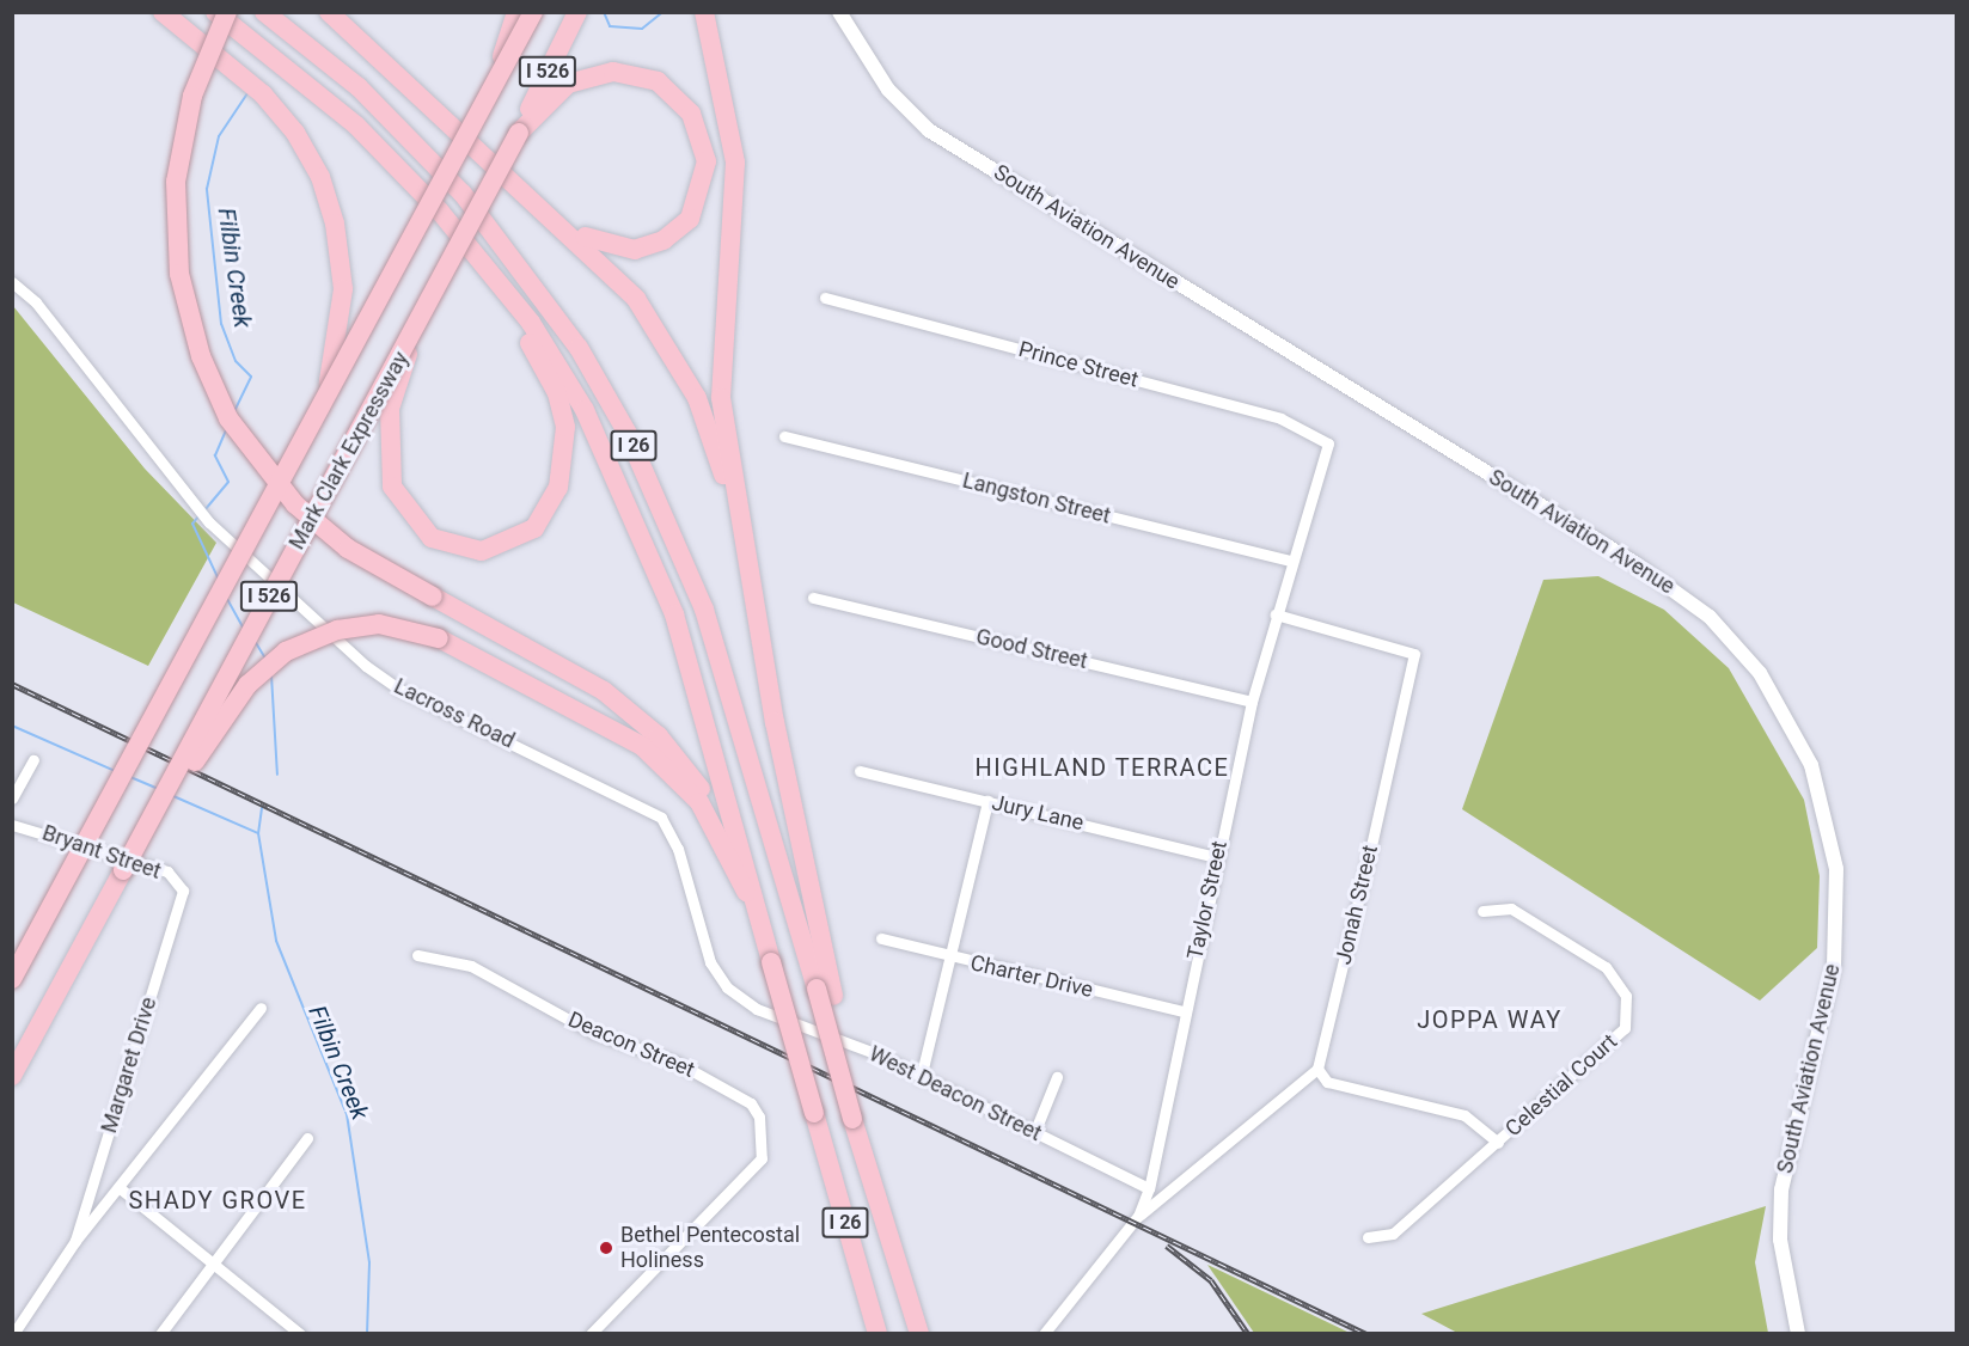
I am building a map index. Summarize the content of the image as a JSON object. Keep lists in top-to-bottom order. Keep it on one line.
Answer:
{"streets":{"highway":["I 526","I 26","Mark Clark Expressway"],"street":["South Aviation Avenue","Prince Street","Langston Street","Good Street","Lacross Road","Jury Lane","Bryant Street","Taylor Street","Jonah Street","Charter Drive","Deacon Street","Margaret Drive","Celestial Court","West Deacon Street"]},"crossings":[["Prince Street","Taylor Street"],["Langston Street","Taylor Street"],["Good Street","Taylor Street"],["Lacross Road","West Deacon Street"],["Jury Lane","Taylor Street"],["Bryant Street","Margaret Drive"],["Taylor Street","Jonah Street"],["Taylor Street","Charter Drive"],["Taylor Street","West Deacon Street"]],"districts":["HIGHLAND TERRACE","JOPPA WAY","SHADY GROVE"],"water":["Filbin Creek"],"places":["Bethel Pentecostal Holiness"]}
